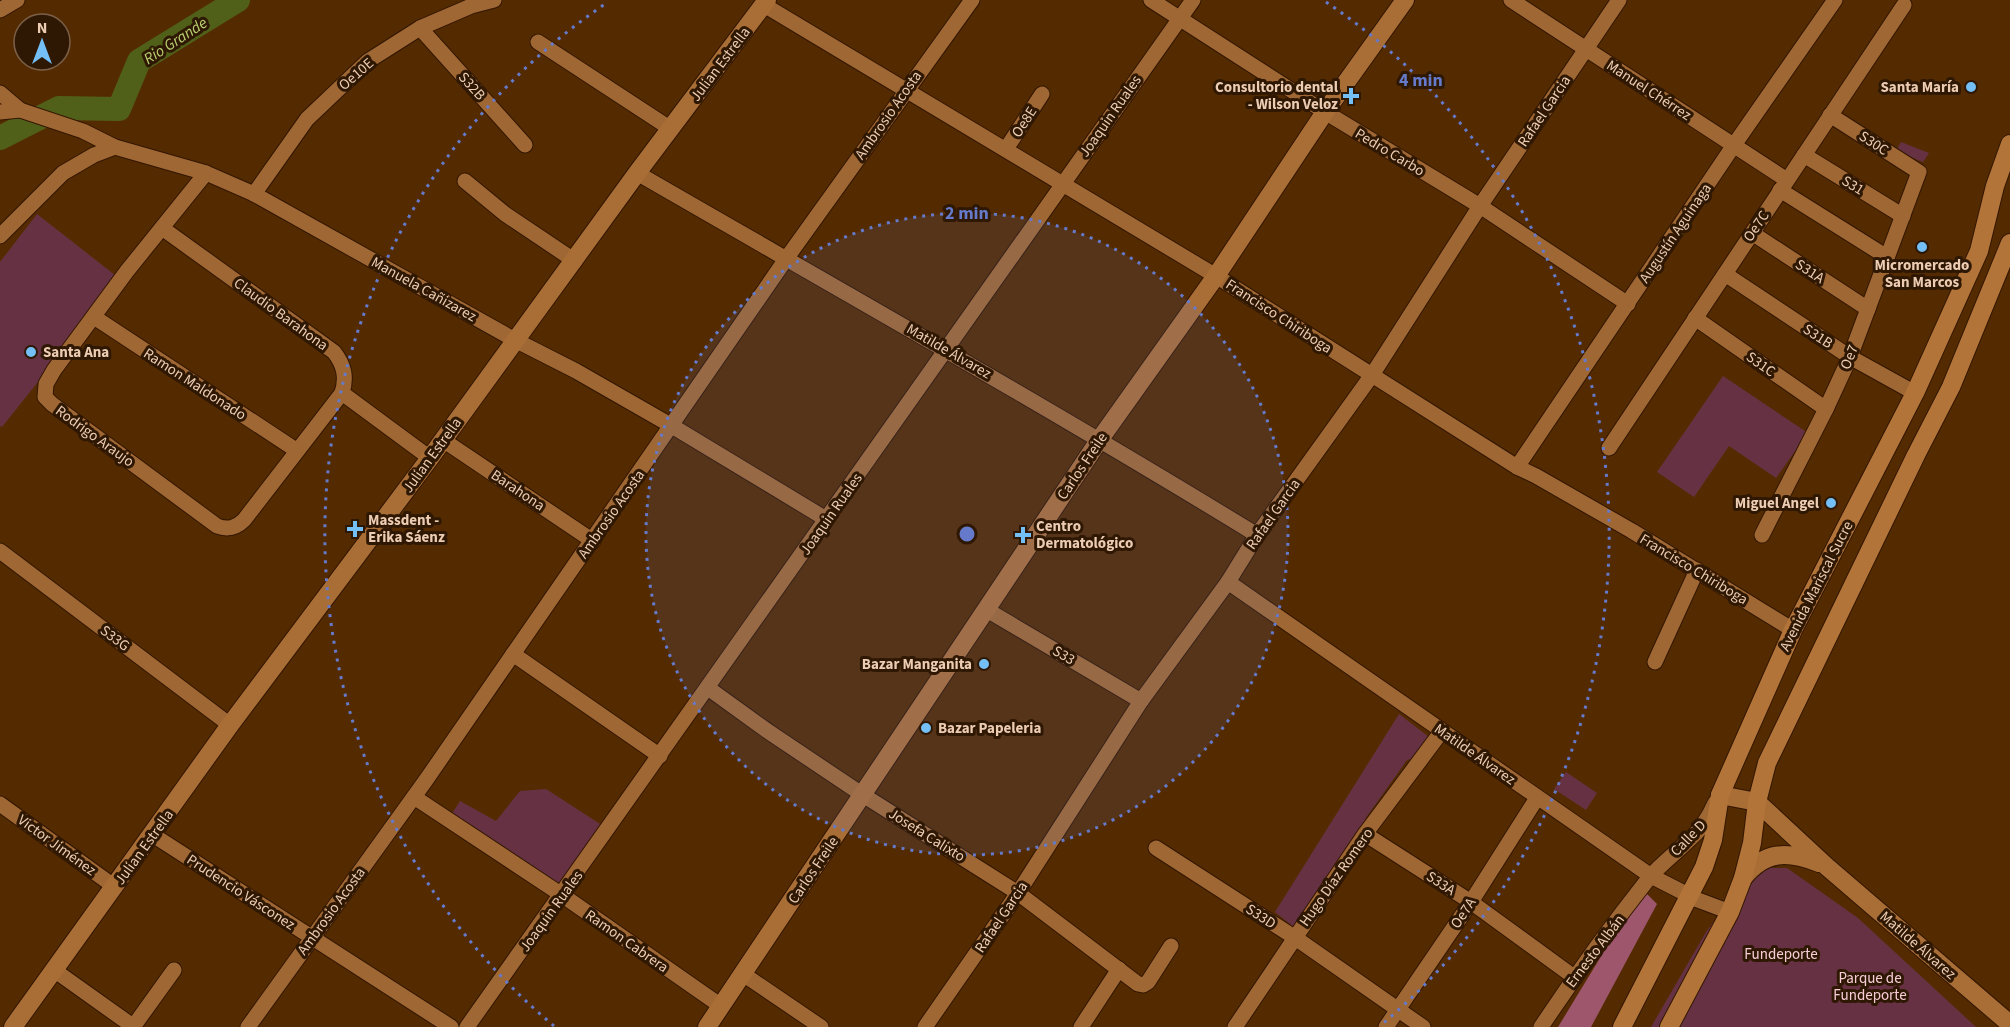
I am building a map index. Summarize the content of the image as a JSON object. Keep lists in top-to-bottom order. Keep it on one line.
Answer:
{"streets":{"main road":["Avenida Mariscal Sucre"],"street":["Julian Estrella","Oe10E","S32B","Manuel Chérrez","Rafael Garcia","Ambrosio Acosta","Joaquin Ruales","Oe8E","S30C","Pedro Carbo","S31","Oe7C","Augustín Aguinaga","S31A","Manuela Cañizarez","Claudio Barahona","Francisco Chiriboga","S31B","Matilde Álvarez","Oe7","S31C","Ramon Maldonado","Rodrigo Araujo","Carlos Freile","Barahona","S33G","S33","Josefa Calixto","Calle D","Victor Jiménez","Hugo Díaz Romero","S33A","Prudencio Vásconez","Oe7A","S33D","Ramon Cabrera","Ernesto Albán"]},"crossings":[["Julian Estrella","Manuela Cañizarez"],["Julian Estrella","Francisco Chiriboga"],["Julian Estrella","Matilde Álvarez"],["Julian Estrella","Barahona"],["Julian Estrella","S33G"],["Julian Estrella","Victor Jiménez"],["Julian Estrella","Prudencio Vásconez"],["Oe10E","S32B"],["Oe10E","Manuela Cañizarez"],["Manuel Chérrez","Rafael Garcia"],["Manuel Chérrez","Oe7C"],["Manuel Chérrez","Augustín Aguinaga"],["Manuel Chérrez","Oe7"],["Rafael Garcia","Pedro Carbo"],["Rafael Garcia","Francisco Chiriboga"],["Rafael Garcia","Matilde Álvarez"],["Rafael Garcia","S33"],["Rafael Garcia","Josefa Calixto"],["Ambrosio Acosta","Manuela Cañizarez"],["Ambrosio Acosta","Francisco Chiriboga"],["Ambrosio Acosta","Matilde Álvarez"],["Ambrosio Acosta","Barahona"],["Ambrosio Acosta","Prudencio Vásconez"],["Ambrosio Acosta","Ramon Cabrera"],["Joaquin Ruales","Pedro Carbo"],["Joaquin Ruales","Manuela Cañizarez"],["Joaquin Ruales","Francisco Chiriboga"],["Joaquin Ruales","Matilde Álvarez"],["Joaquin Ruales","Josefa Calixto"],["Joaquin Ruales","Ramon Cabrera"],["Oe8E","Francisco Chiriboga"],["S30C","Oe7C"],["S30C","Oe7"],["Pedro Carbo","Augustín Aguinaga"],["Pedro Carbo","Carlos Freile"],["S31","Oe7C"],["S31","Oe7"],["Oe7C","S31A"],["Oe7C","S31B"],["Oe7C","S31C"],["Augustín Aguinaga","Francisco Chiriboga"],["S31A","Oe7"],["Manuela Cañizarez","Rodrigo Araujo"],["Claudio Barahona","Rodrigo Araujo"],["Francisco Chiriboga","Carlos Freile"],["Francisco Chiriboga","Avenida Mariscal Sucre"],["S31B","Oe7"],["S31B","Avenida Mariscal Sucre"],["Matilde Álvarez","Carlos Freile"],["Matilde Álvarez","Avenida Mariscal Sucre"],["Matilde Álvarez","Calle D"],["Matilde Álvarez","Hugo Díaz Romero"],["Matilde Álvarez","Oe7A"],["Matilde Álvarez","Ernesto Albán"],["Oe7","S31C"],["Ramon Maldonado","Rodrigo Araujo"],["Carlos Freile","S33"],["Carlos Freile","Josefa Calixto"],["Carlos Freile","Ramon Cabrera"],["Avenida Mariscal Sucre","Calle D"],["Calle D","Ernesto Albán"],["Hugo Díaz Romero","S33A"],["Hugo Díaz Romero","S33D"],["S33A","Oe7A"],["S33A","Ernesto Albán"],["Oe7A","S33D"]],"water":["Rio Grande"],"parks":["Fundeporte","Parque de Fundeporte"],"places":{"other":["Santa María","Micromercado San Marcos","Santa Ana","Miguel Angel","Bazar Manganita","Bazar Papeleria"],"health":["Consultorio dental - Wilson Veloz","Massdent - Erika Sáenz","Centro Dermatológico"]},"north":"top","rings":["4 min","2 min"]}
